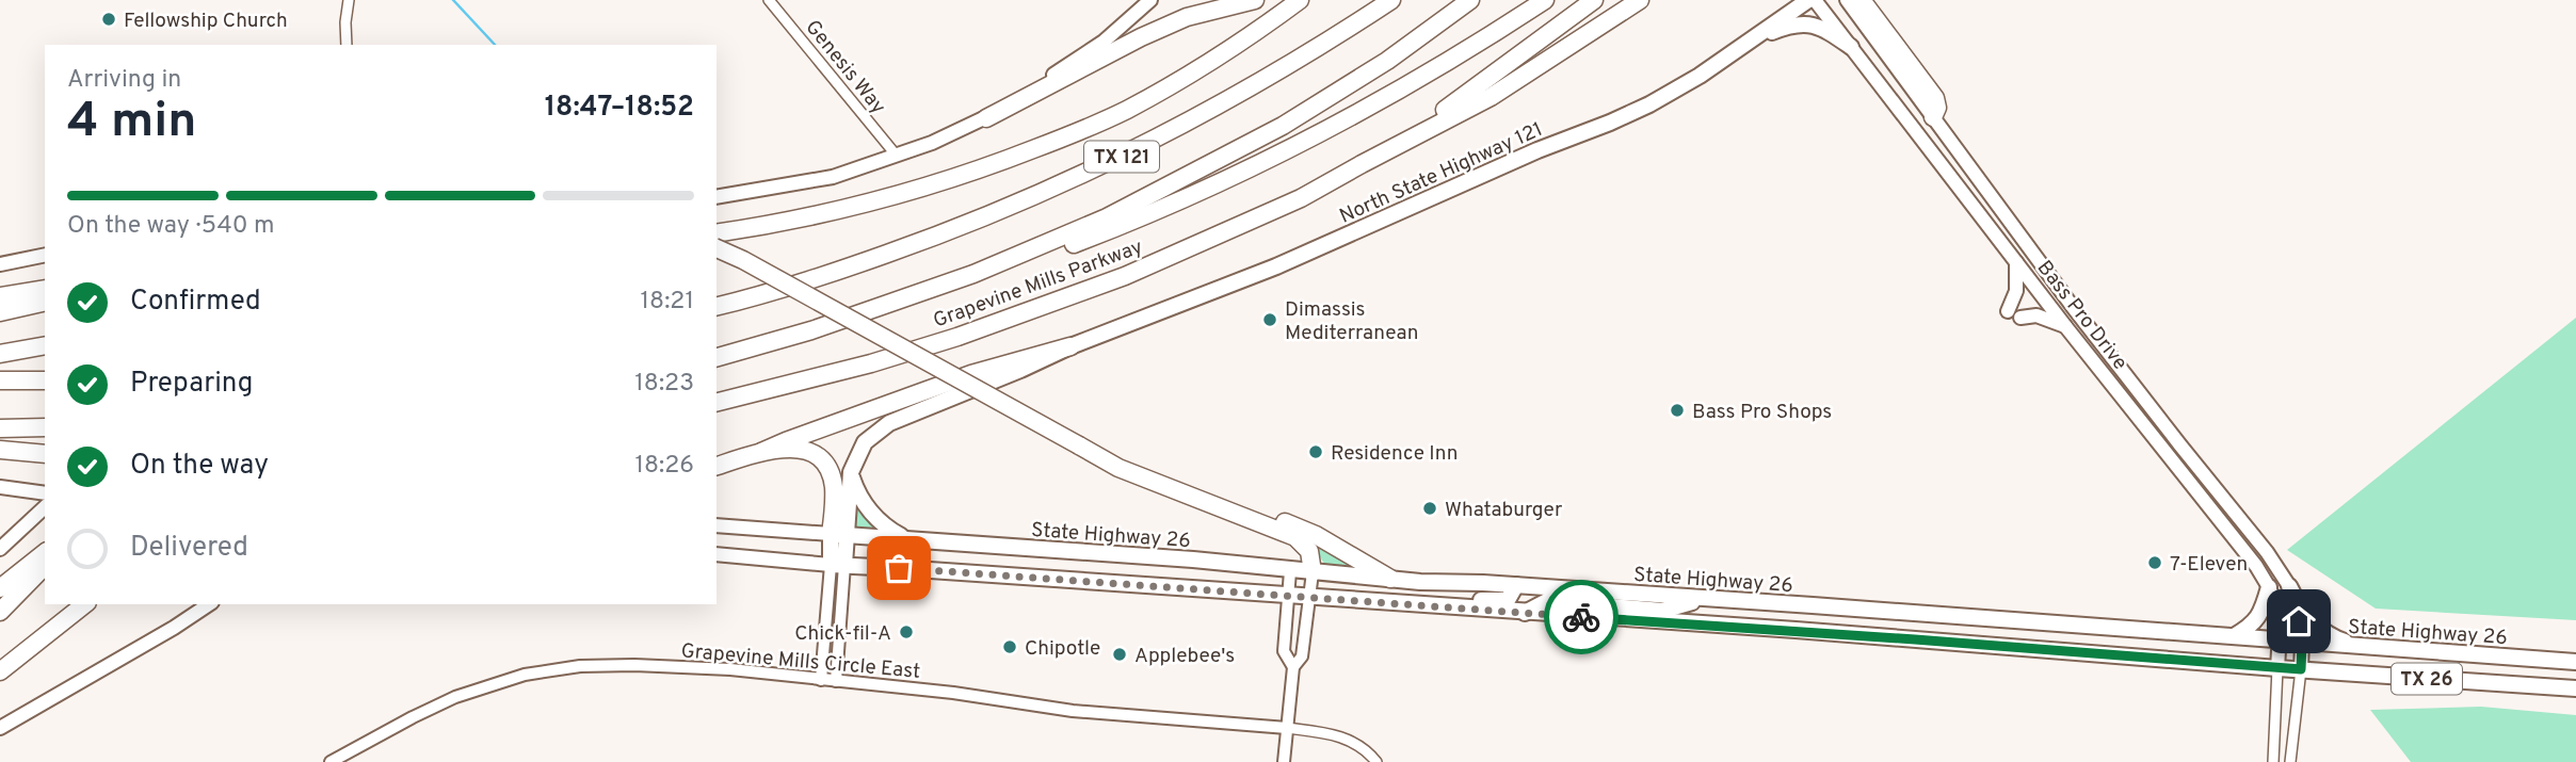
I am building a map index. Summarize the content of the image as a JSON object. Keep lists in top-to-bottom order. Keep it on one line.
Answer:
{"streets":{"highway":["TX 121","Grapevine Mills Parkway"],"main road":["North State Highway 121","Bass Pro Drive","State Highway 26","TX 26"],"street":["Genesis Way","Grapevine Mills Circle East"]},"crossings":[["Bass Pro Drive","State Highway 26"],["Bass Pro Drive","TX 26"]],"places":["Fellowship Church","Dimassis Mediterranean","Bass Pro Shops","Residence Inn","Whataburger","7-Eleven","Chick-fil-A","Chipotle","Applebee's"],"page":{"heading":["4 min","Arriving in","18:47–18:52"],"bar":"On the way · 540 m","list":[["Confirmed","18:21"],["Preparing","18:23"],["On the way","18:26"],"Delivered"]}}
